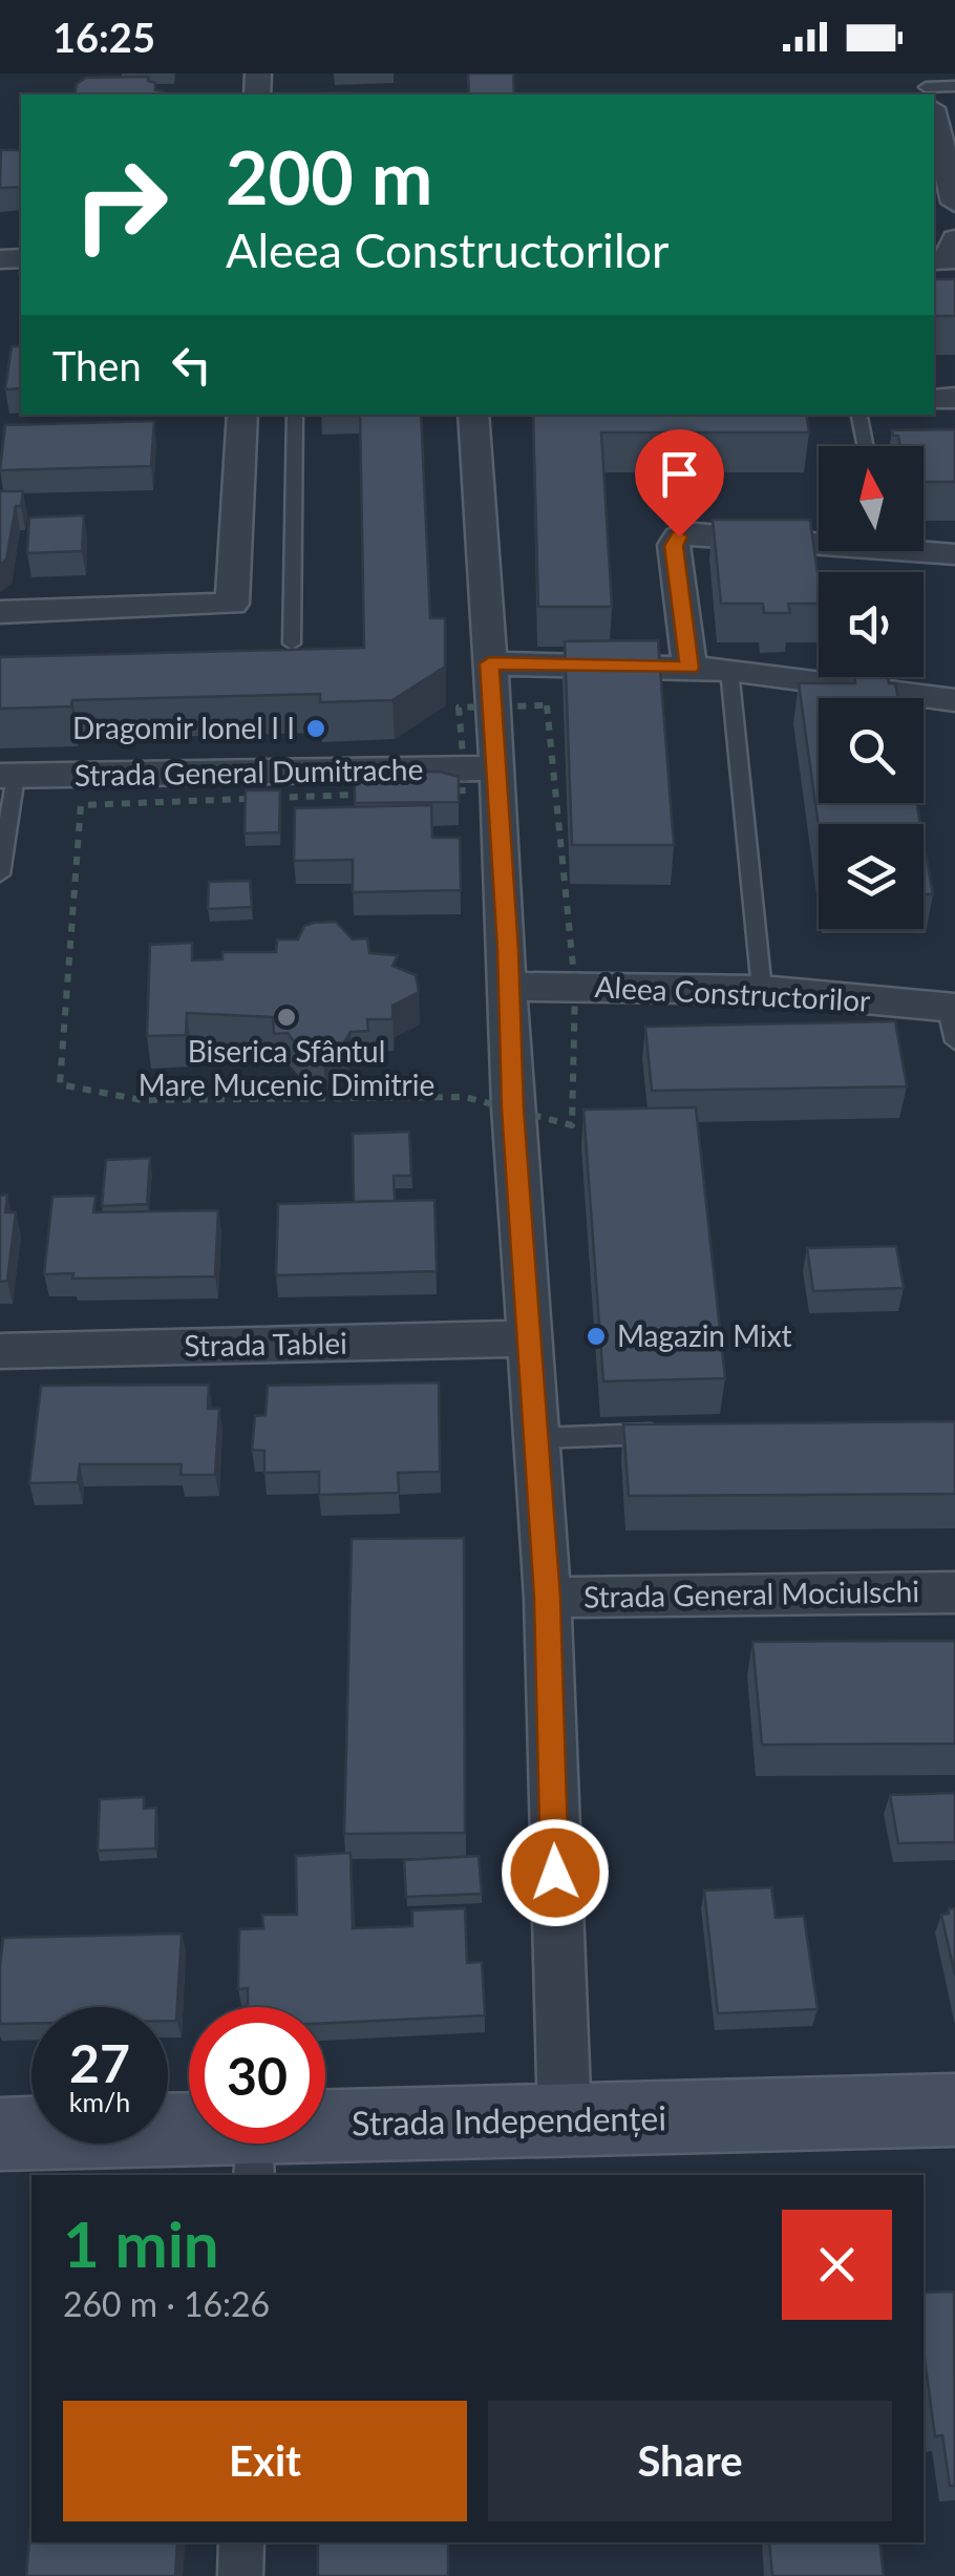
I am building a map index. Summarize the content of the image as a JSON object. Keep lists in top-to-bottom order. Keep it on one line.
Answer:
{"streets":{"main road":["Strada Independenței"],"street":["Strada General Dumitrache","Aleea Constructorilor","Strada Tablei","Strada General Mociulschi"]},"crossings":[["Strada General Dumitrache","Strada General Mociulschi"],["Aleea Constructorilor","Strada General Mociulschi"],["Strada Tablei","Strada General Mociulschi"],["Strada General Mociulschi","Strada Independenței"]],"places":["Dragomir Ionel I I","Biserica Sfântul Mare Mucenic Dimitrie","Magazin Mixt"],"north":"top","page":{"status":"16:25","turn":["200 m","Aleea Constructorilor"],"then":"Then","speed":"27 km/h","limit":"30","heading":["1 min","260 m · 16:26"],"buttons":["Exit","Share"]}}
